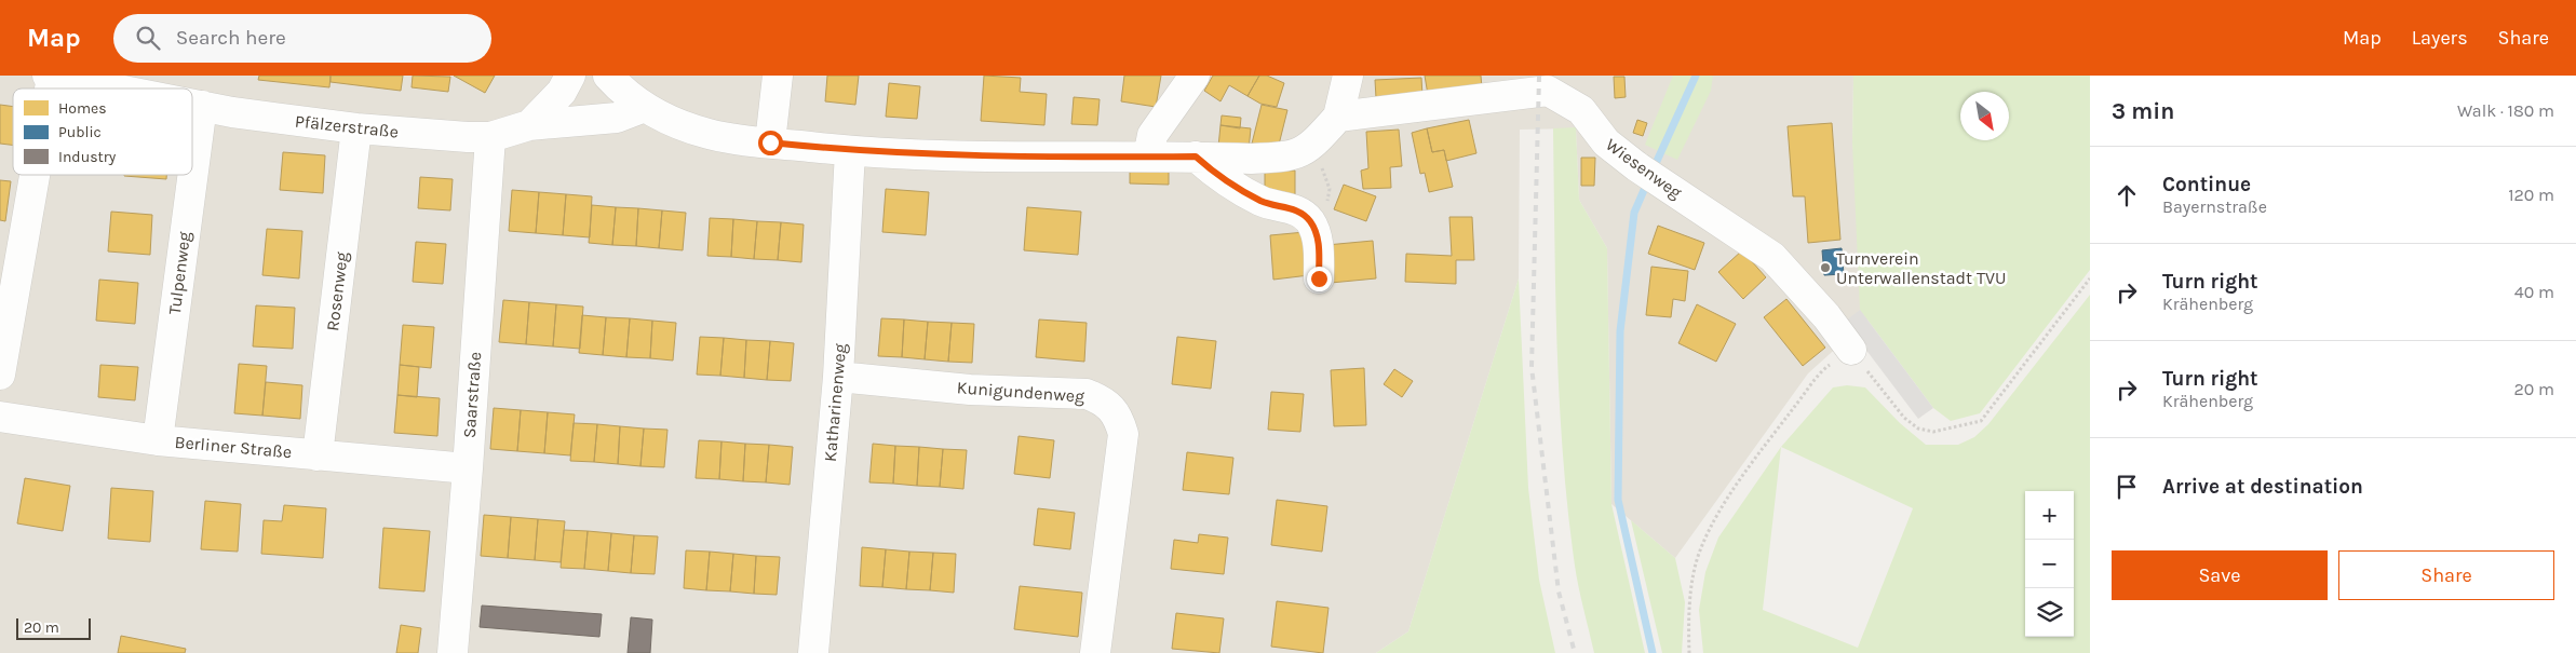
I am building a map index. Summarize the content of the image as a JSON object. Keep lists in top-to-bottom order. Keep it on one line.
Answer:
{"streets":{"street":["Pfälzerstraße","Wiesenweg","Tulpenweg","Rosenweg","Kunigundenweg","Saarstraße","Katharinenweg","Berliner Straße"]},"crossings":[["Pfälzerstraße","Tulpenweg"],["Pfälzerstraße","Rosenweg"],["Pfälzerstraße","Saarstraße"],["Tulpenweg","Berliner Straße"],["Rosenweg","Berliner Straße"],["Kunigundenweg","Katharinenweg"],["Saarstraße","Berliner Straße"]],"places":["Turnverein Unterwallenstadt TVU"],"legend":["Homes","Public","Industry"],"scale_bar":"20 m","north":"bottom right","page":{"header":"Map","search":"Search here","nav":["Map","Layers","Share"],"heading":["3 min","Walk · 180 m"],"list":[["Continue","Bayernstraße","120 m"],["Turn right","Krähenberg","40 m"],["Turn right","Krähenberg","20 m"],"Arrive at destination"],"map_buttons":["+","−"],"buttons":["Save","Share"],"scale":"20 m"}}
